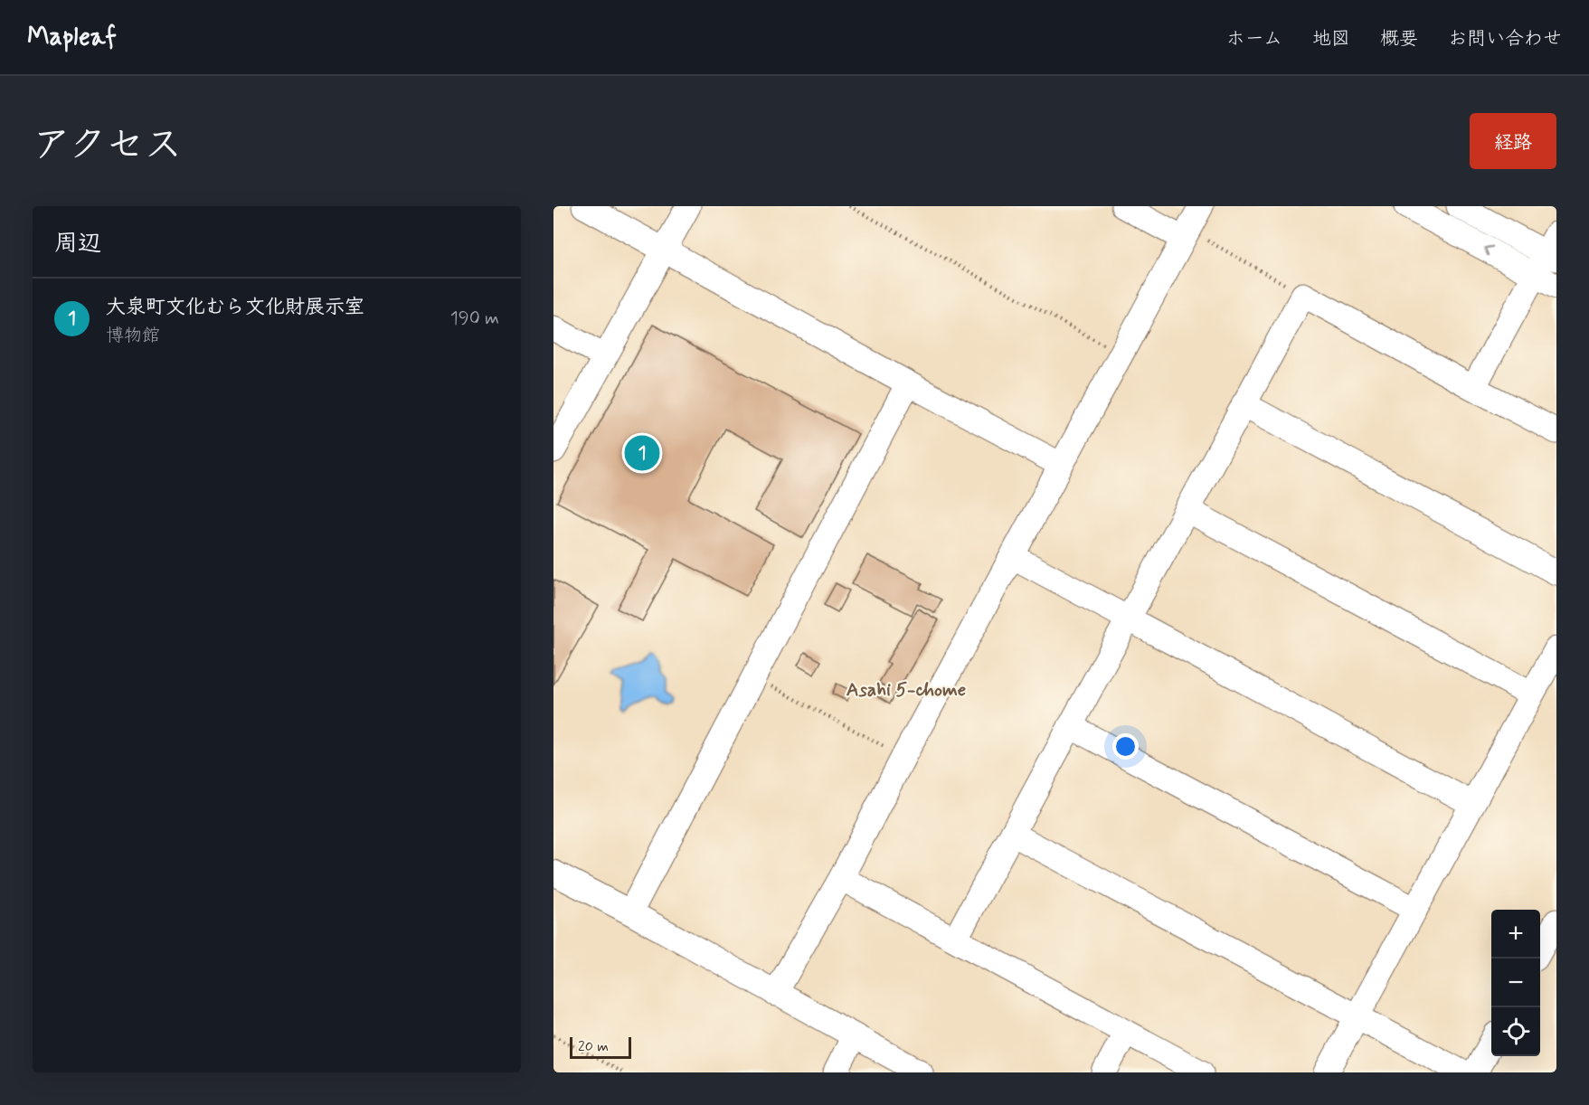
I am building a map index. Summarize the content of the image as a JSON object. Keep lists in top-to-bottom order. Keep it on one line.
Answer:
{"districts":["Asahi 5-chome"],"scale_bar":"20 m","page":{"header":"Mapleaf","nav":["ホーム","地図","概要","お問い合わせ"],"title":"アクセス","buttons":"経路","heading":"周辺","list":[{"mark":"1","name":"大泉町文化むら文化財展示室","note":"博物館","value":"190 m"}],"pins":"1","map_buttons":["+","−"],"scale":"20 m"}}
